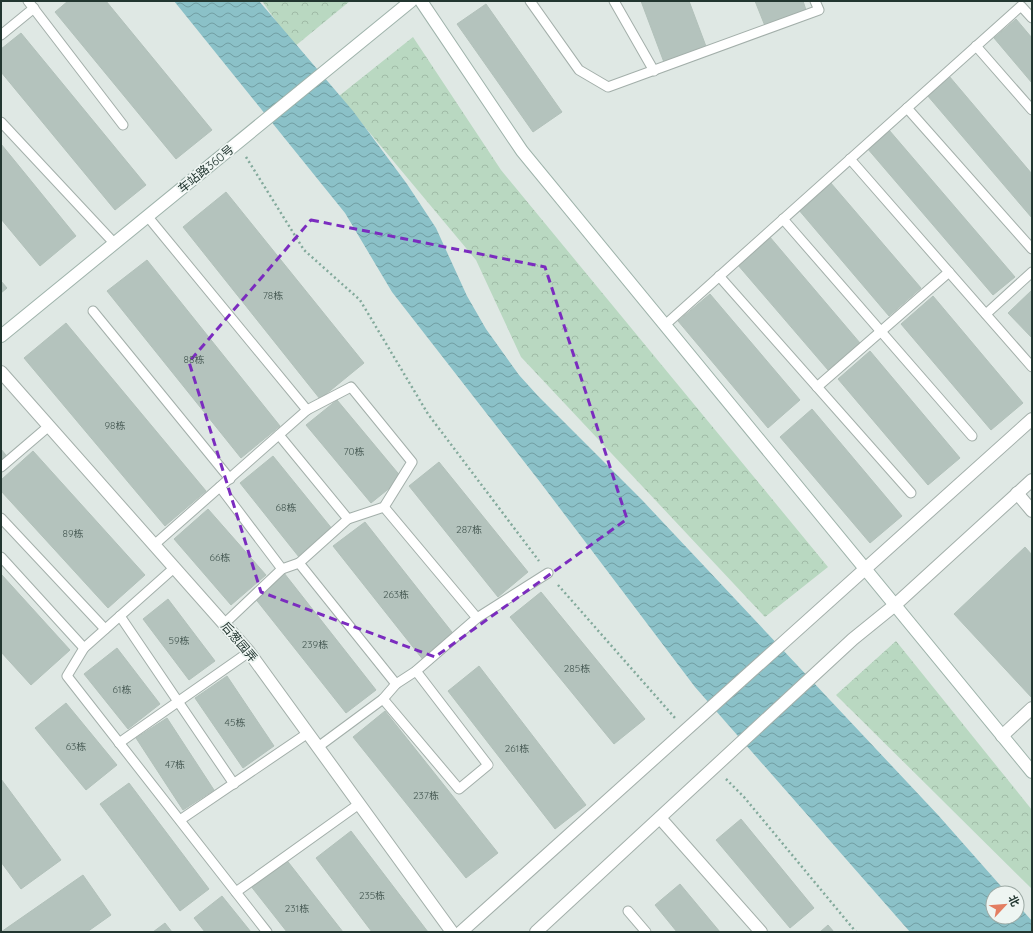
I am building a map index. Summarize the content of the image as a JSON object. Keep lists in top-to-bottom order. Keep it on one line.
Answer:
{"streets":{"street":["车站路360号","后葱园弄"]},"house_numbers":["78栋","88栋","98栋","70栋","68栋","287栋","89栋","66栋","263栋","59栋","239栋","285栋","61栋","45栋","63栋","261栋","47栋","237栋","235栋","231栋"],"north":"top right"}
